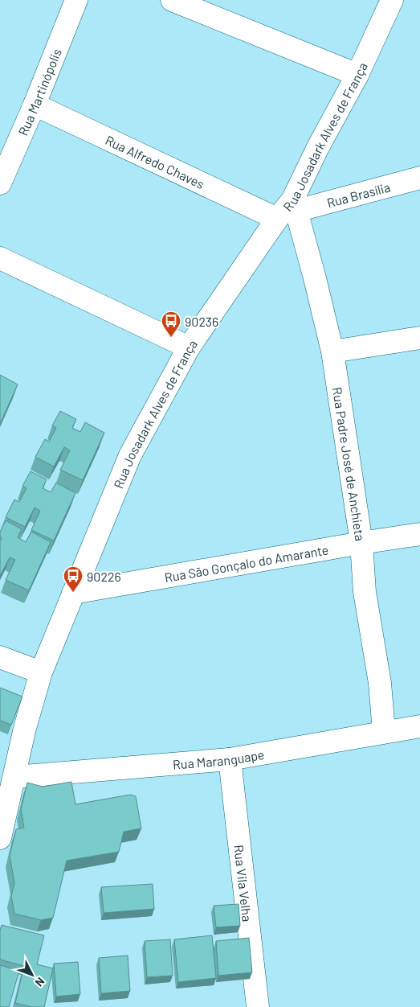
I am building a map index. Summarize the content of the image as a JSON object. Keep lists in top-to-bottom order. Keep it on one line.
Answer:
{"streets":{"street":["Rua Martinópolis","Rua Josadark Alves de França","Rua Alfredo Chaves","Rua Brasília","Rua Padre José de Anchieta","Rua São Gonçalo do Amarante","Rua Maranguape","Rua Vila Velha"]},"crossings":[["Rua Martinópolis","Rua Alfredo Chaves"],["Rua Josadark Alves de França","Rua Alfredo Chaves"],["Rua Josadark Alves de França","Rua Brasília"],["Rua Josadark Alves de França","Rua Padre José de Anchieta"],["Rua Josadark Alves de França","Rua São Gonçalo do Amarante"],["Rua Josadark Alves de França","Rua Maranguape"],["Rua Alfredo Chaves","Rua Brasília"],["Rua Alfredo Chaves","Rua Padre José de Anchieta"],["Rua Brasília","Rua Padre José de Anchieta"],["Rua Padre José de Anchieta","Rua São Gonçalo do Amarante"],["Rua Padre José de Anchieta","Rua Maranguape"],["Rua Maranguape","Rua Vila Velha"]],"places":{"bus stop":["90236","90226"]},"north":"bottom right"}
